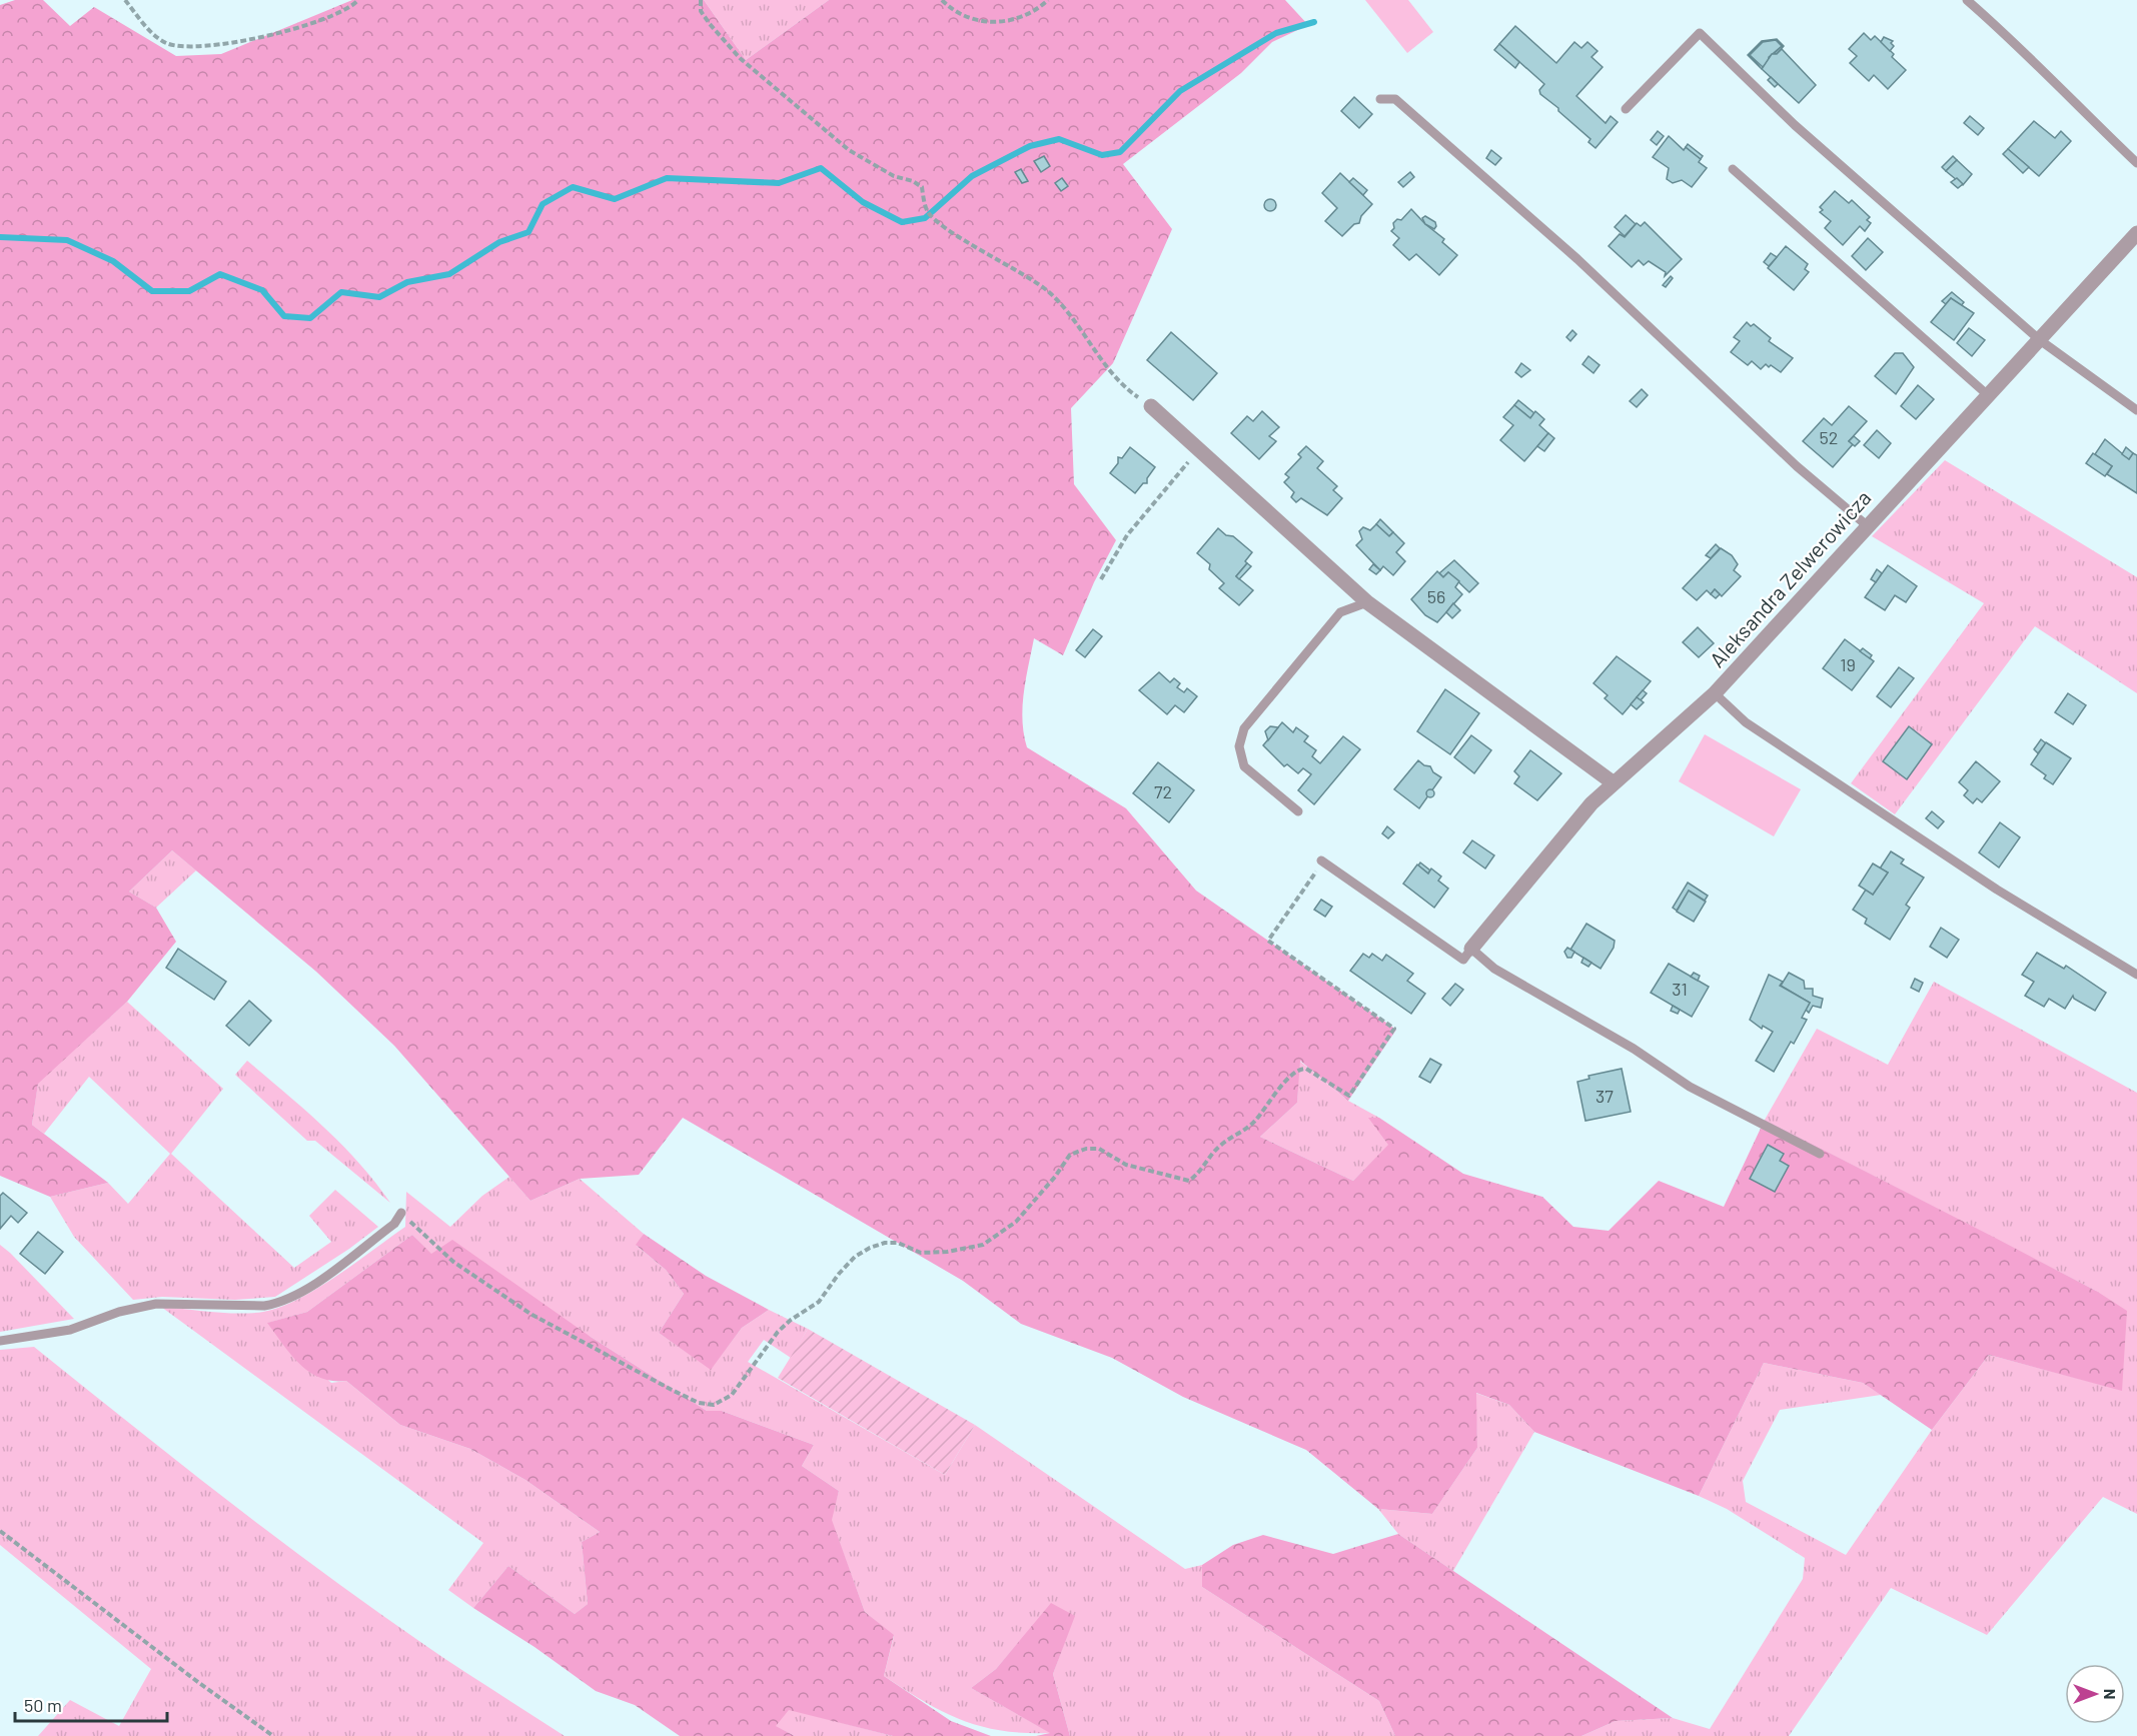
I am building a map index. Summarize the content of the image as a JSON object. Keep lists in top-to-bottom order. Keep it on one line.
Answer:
{"streets":{"street":["Aleksandra Zelwerowicza"]},"house_numbers":["52","56","19","72","31","37"],"scale_bar":"50 m","north":"right"}
